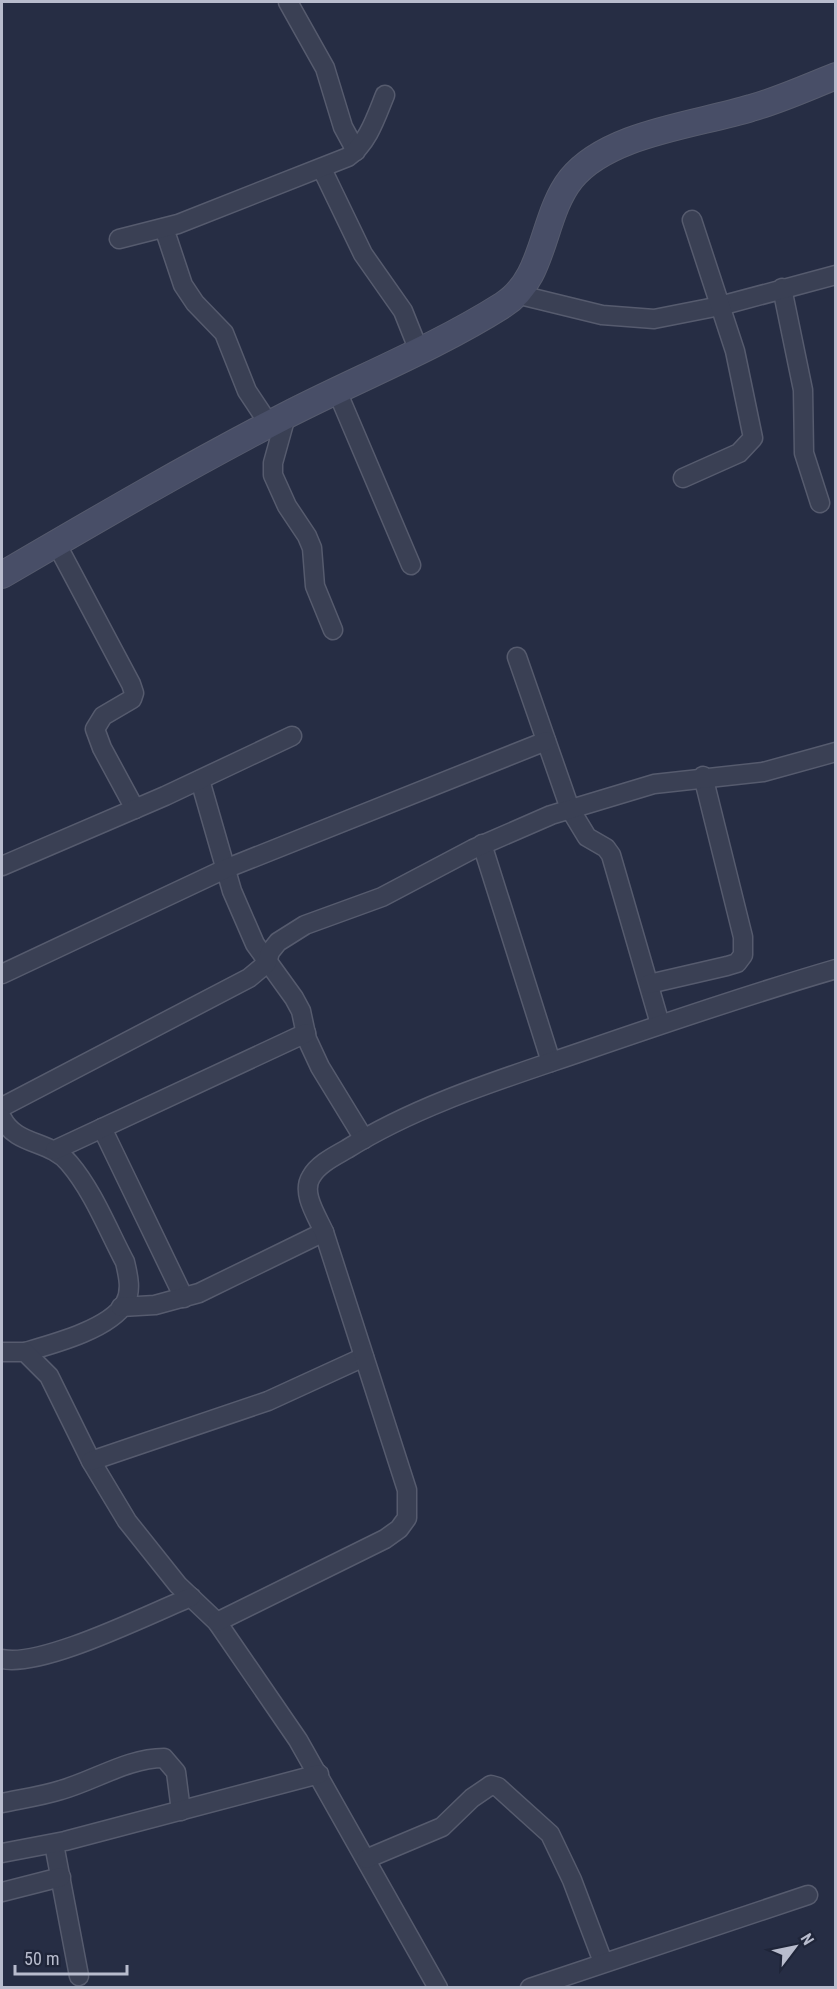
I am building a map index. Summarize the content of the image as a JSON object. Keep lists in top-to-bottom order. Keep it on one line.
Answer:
{"scale_bar":"50 m","north":"top right"}
